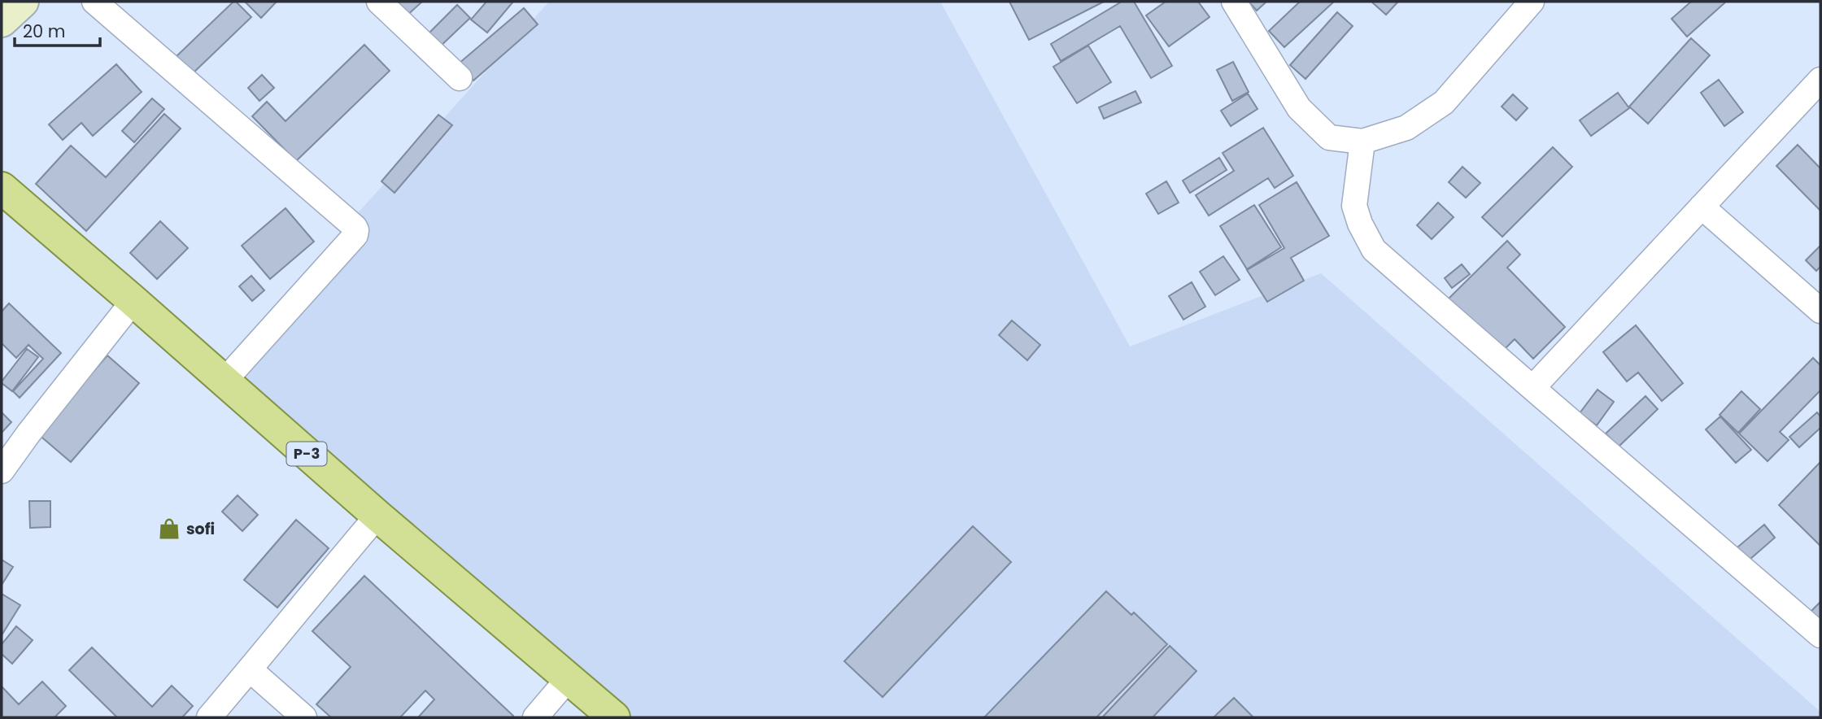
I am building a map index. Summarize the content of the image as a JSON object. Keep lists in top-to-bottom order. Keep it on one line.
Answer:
{"streets":{"main road":["P-3"]},"places":{"shop":["sofi"]},"scale_bar":"20 m"}
